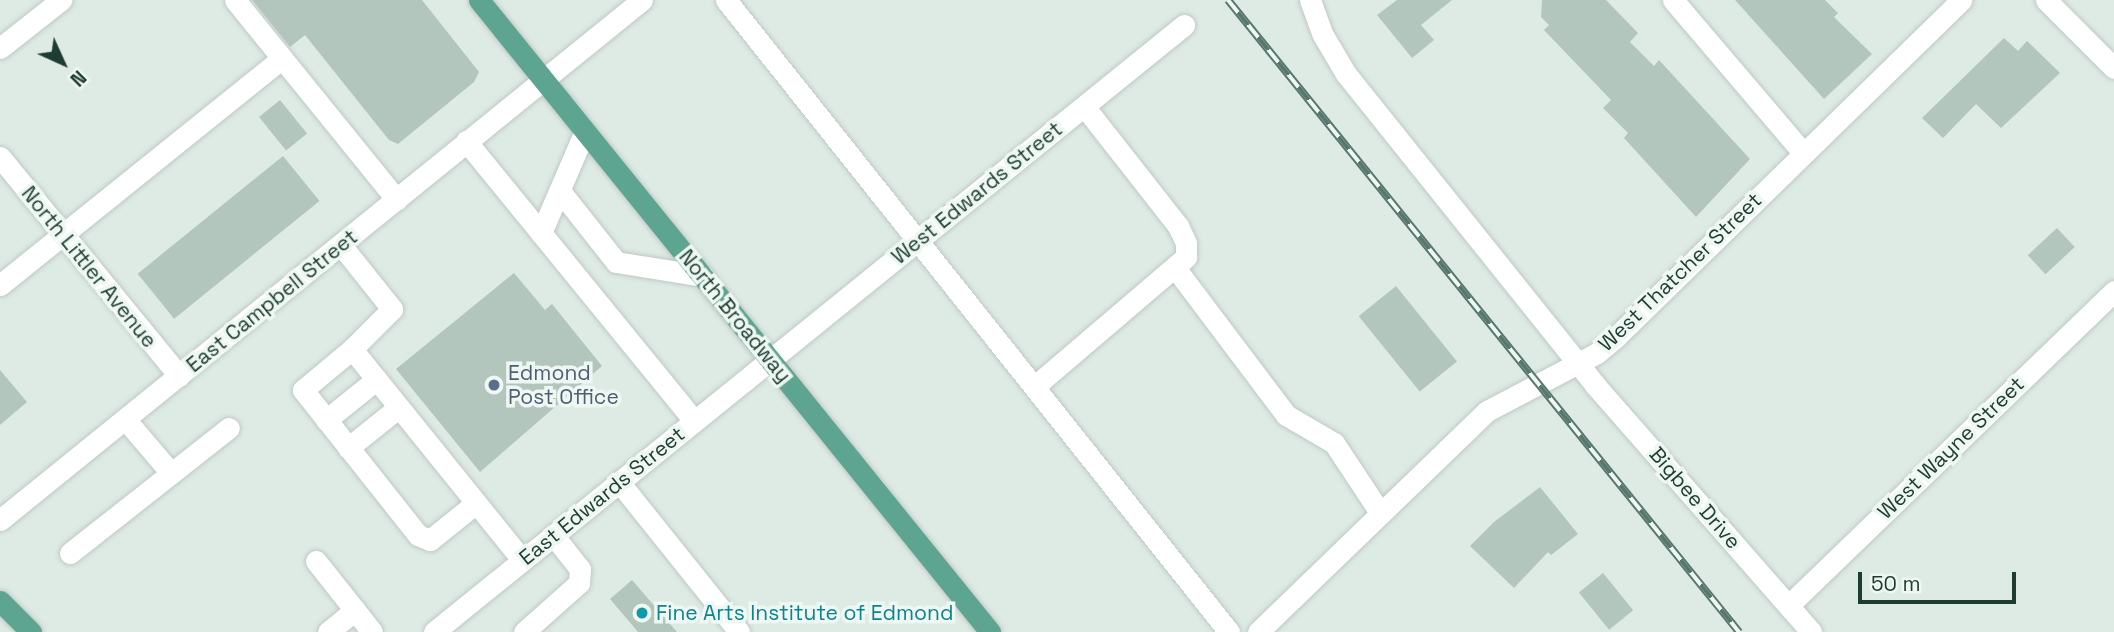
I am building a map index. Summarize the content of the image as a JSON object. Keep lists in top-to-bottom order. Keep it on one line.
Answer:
{"streets":{"main road":["North Broadway"],"street":["West Edwards Street","North Littler Avenue","West Thatcher Street","East Campbell Street","West Wayne Street","East Edwards Street","Bigbee Drive"]},"crossings":[["West Edwards Street","North Broadway"],["West Edwards Street","East Edwards Street"],["North Littler Avenue","East Campbell Street"],["West Thatcher Street","Bigbee Drive"],["East Campbell Street","North Broadway"],["North Broadway","East Edwards Street"],["West Wayne Street","Bigbee Drive"]],"places":["Edmond Post Office","Fine Arts Institute of Edmond"],"scale_bar":"50 m","north":"bottom right"}
